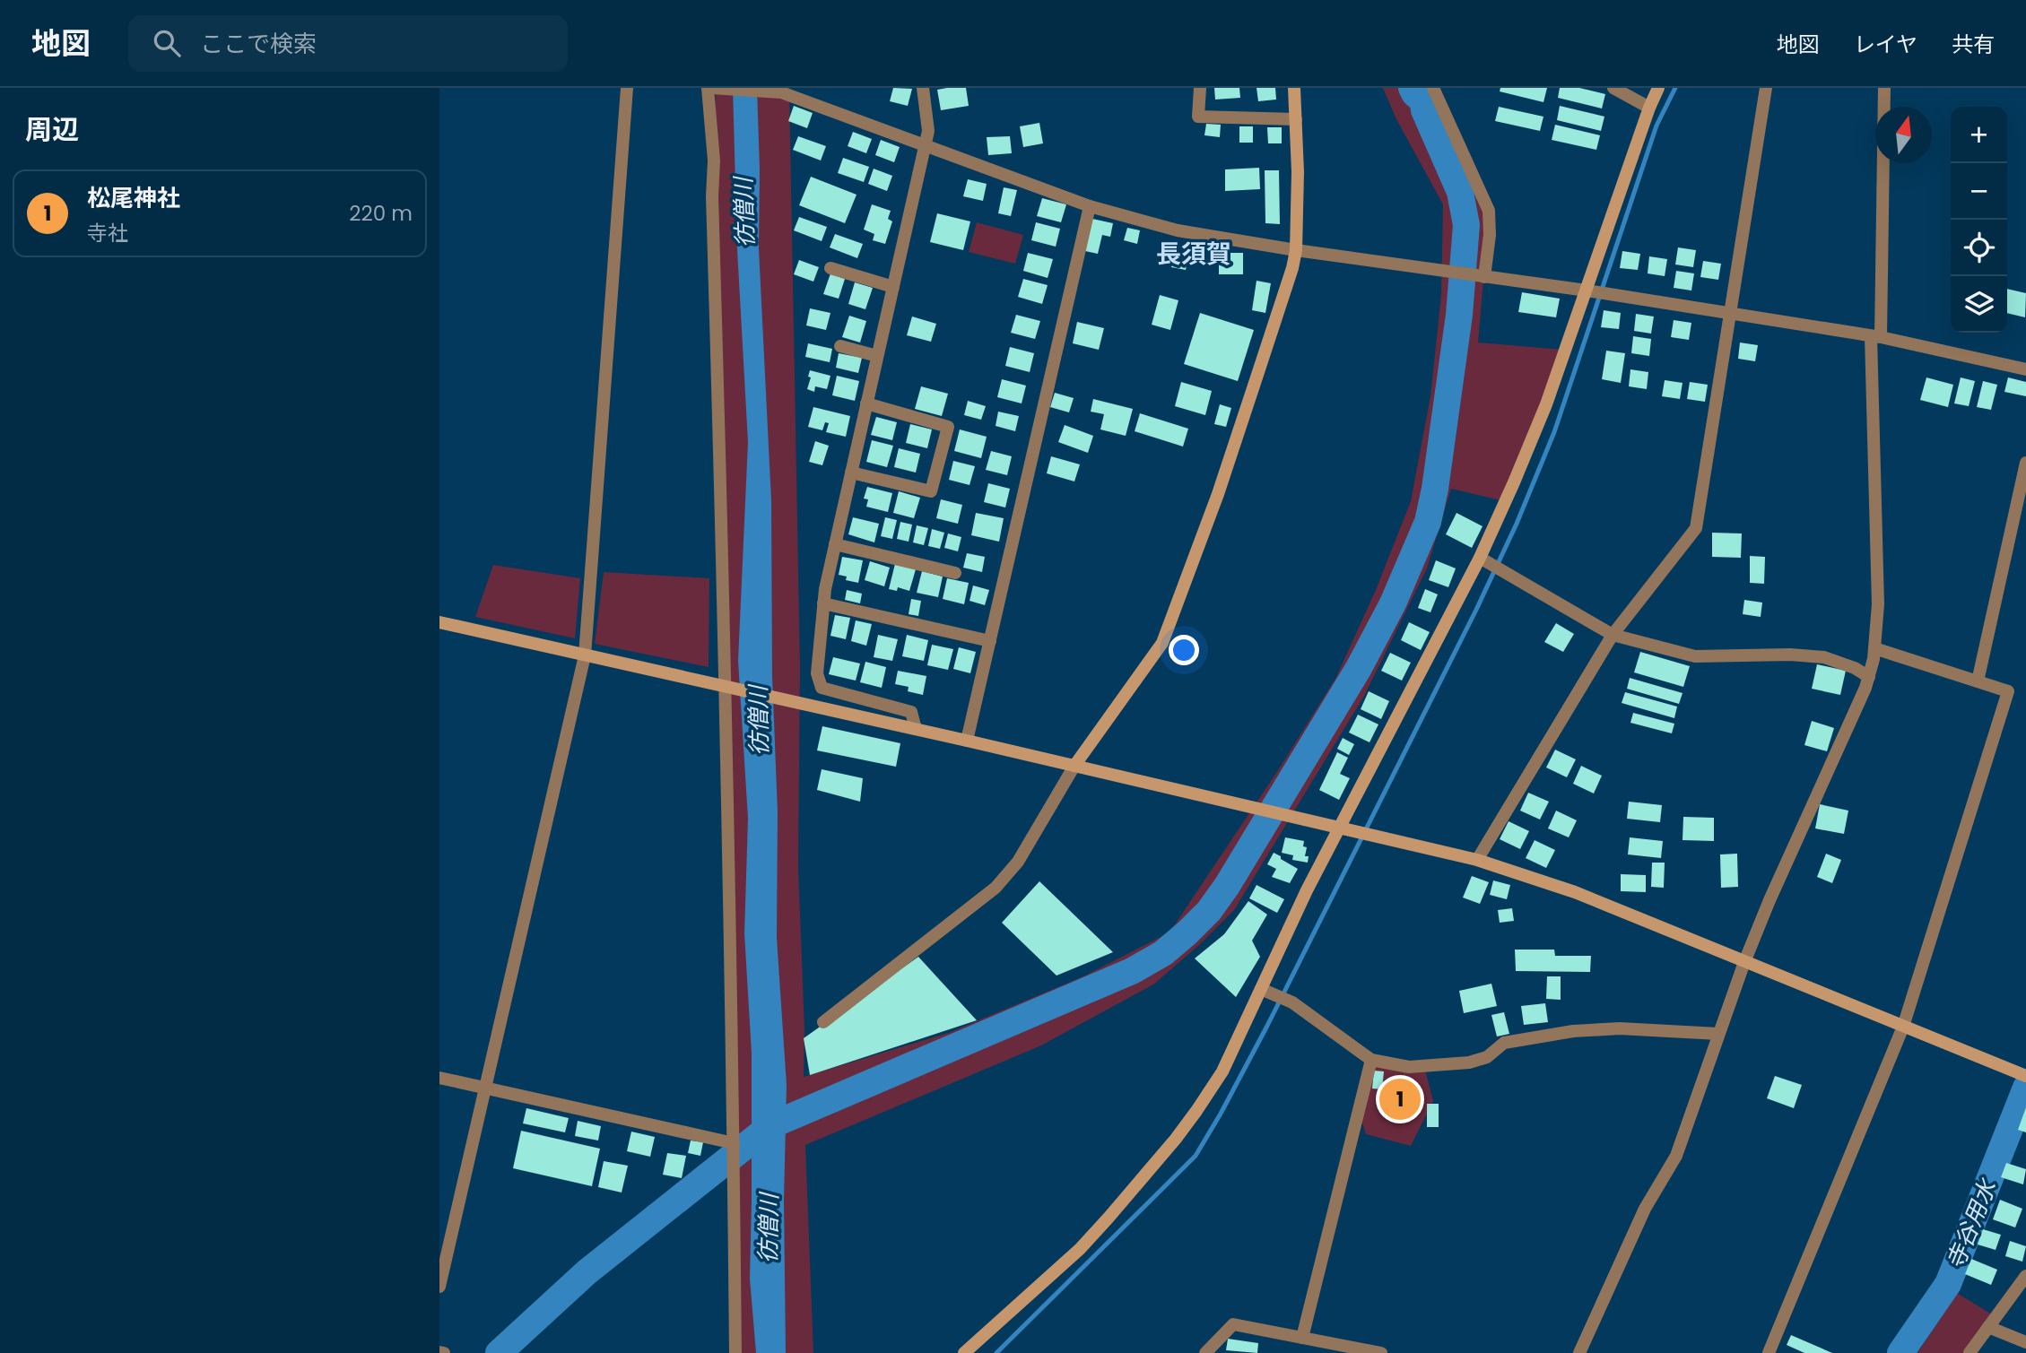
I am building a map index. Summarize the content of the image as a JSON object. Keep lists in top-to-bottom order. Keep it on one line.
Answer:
{"districts":["長須賀"],"water":["彷僧川","寺谷用水"],"north":"top","page":{"header":"地図","search":"ここで検索","nav":["地図","レイヤ","共有"],"heading":"周辺","map_buttons":["+","−"],"list":[{"mark":"1","name":"松尾神社","note":"寺社","value":"220 m"}],"pins":"1"}}
